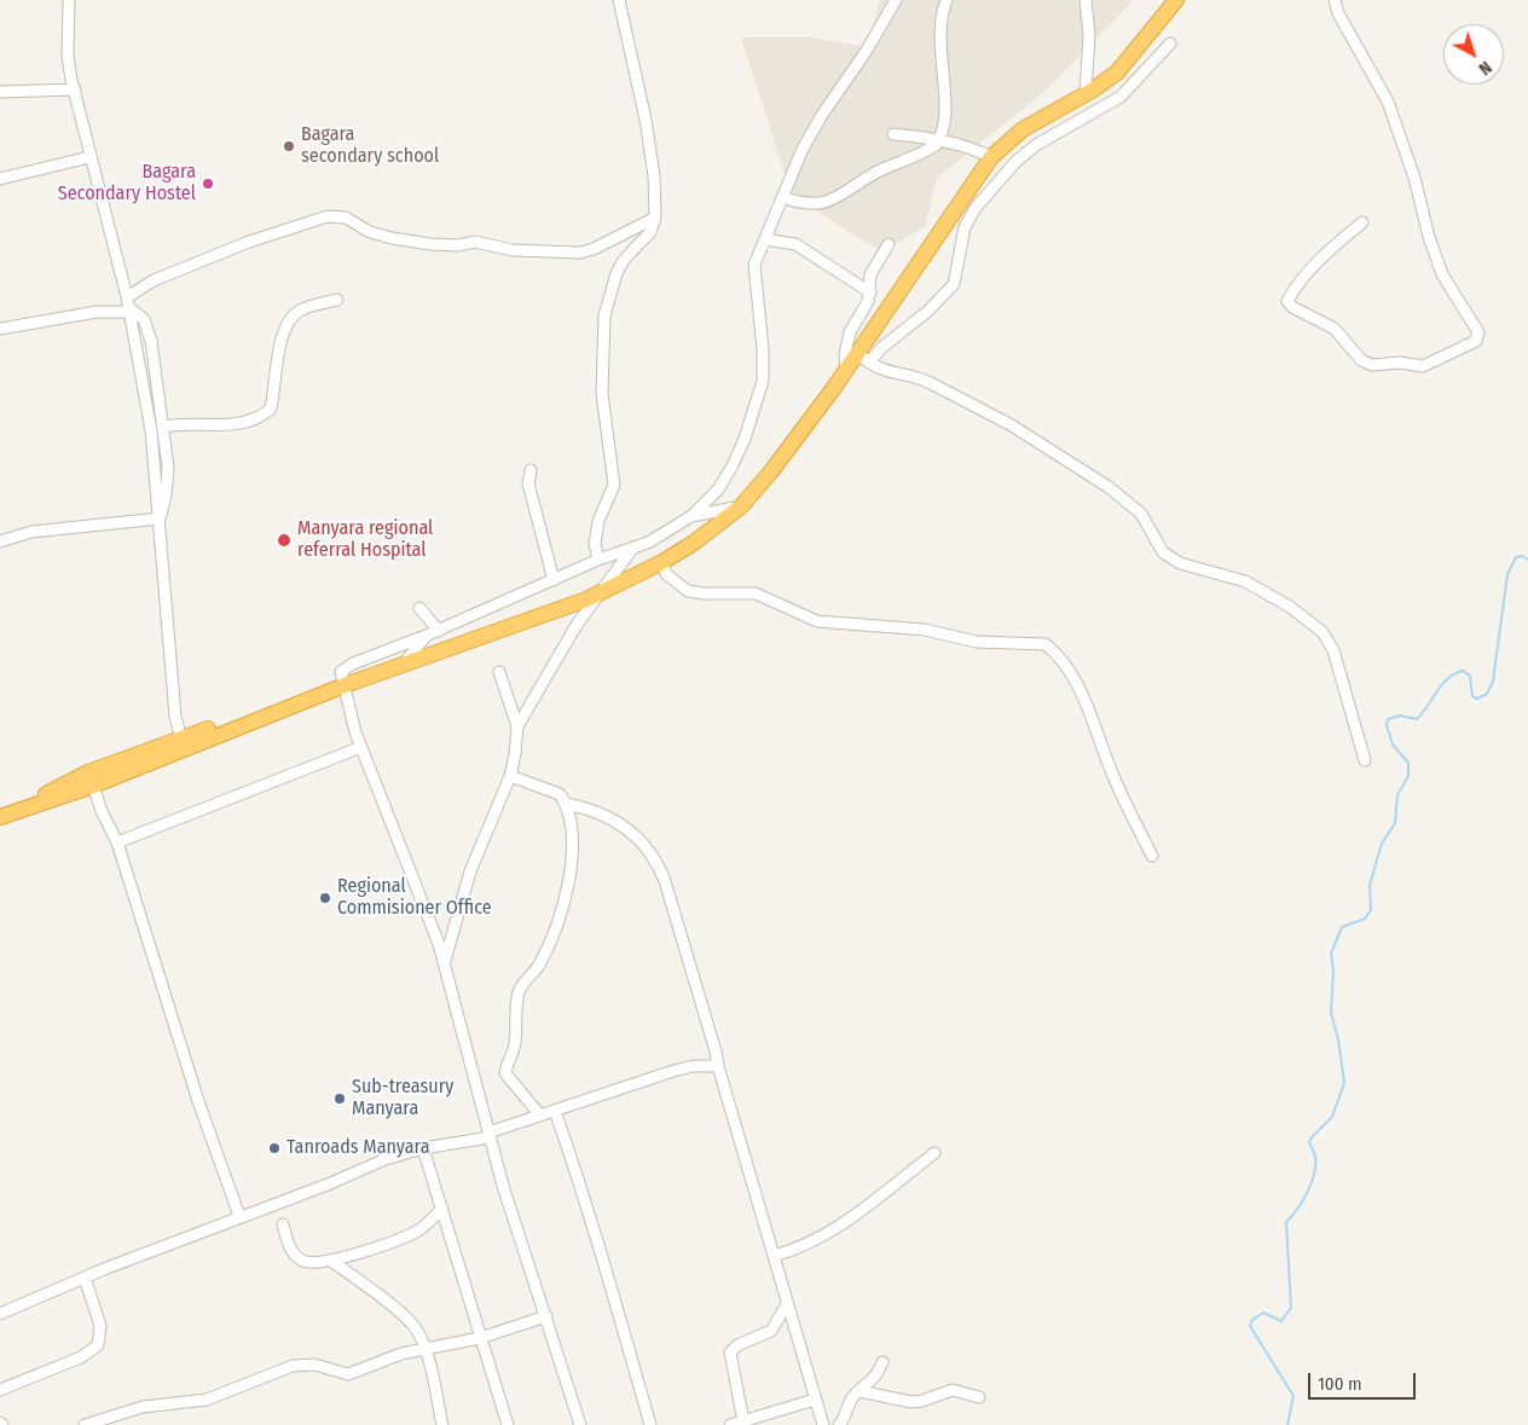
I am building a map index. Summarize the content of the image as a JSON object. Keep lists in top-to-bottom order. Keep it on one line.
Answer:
{"places":["Bagara secondary school","Bagara Secondary Hostel","Manyara regional referral Hospital","Regional Commisioner Office","Sub-treasury Manyara","Tanroads Manyara"],"scale_bar":"100 m","north":"bottom right"}
